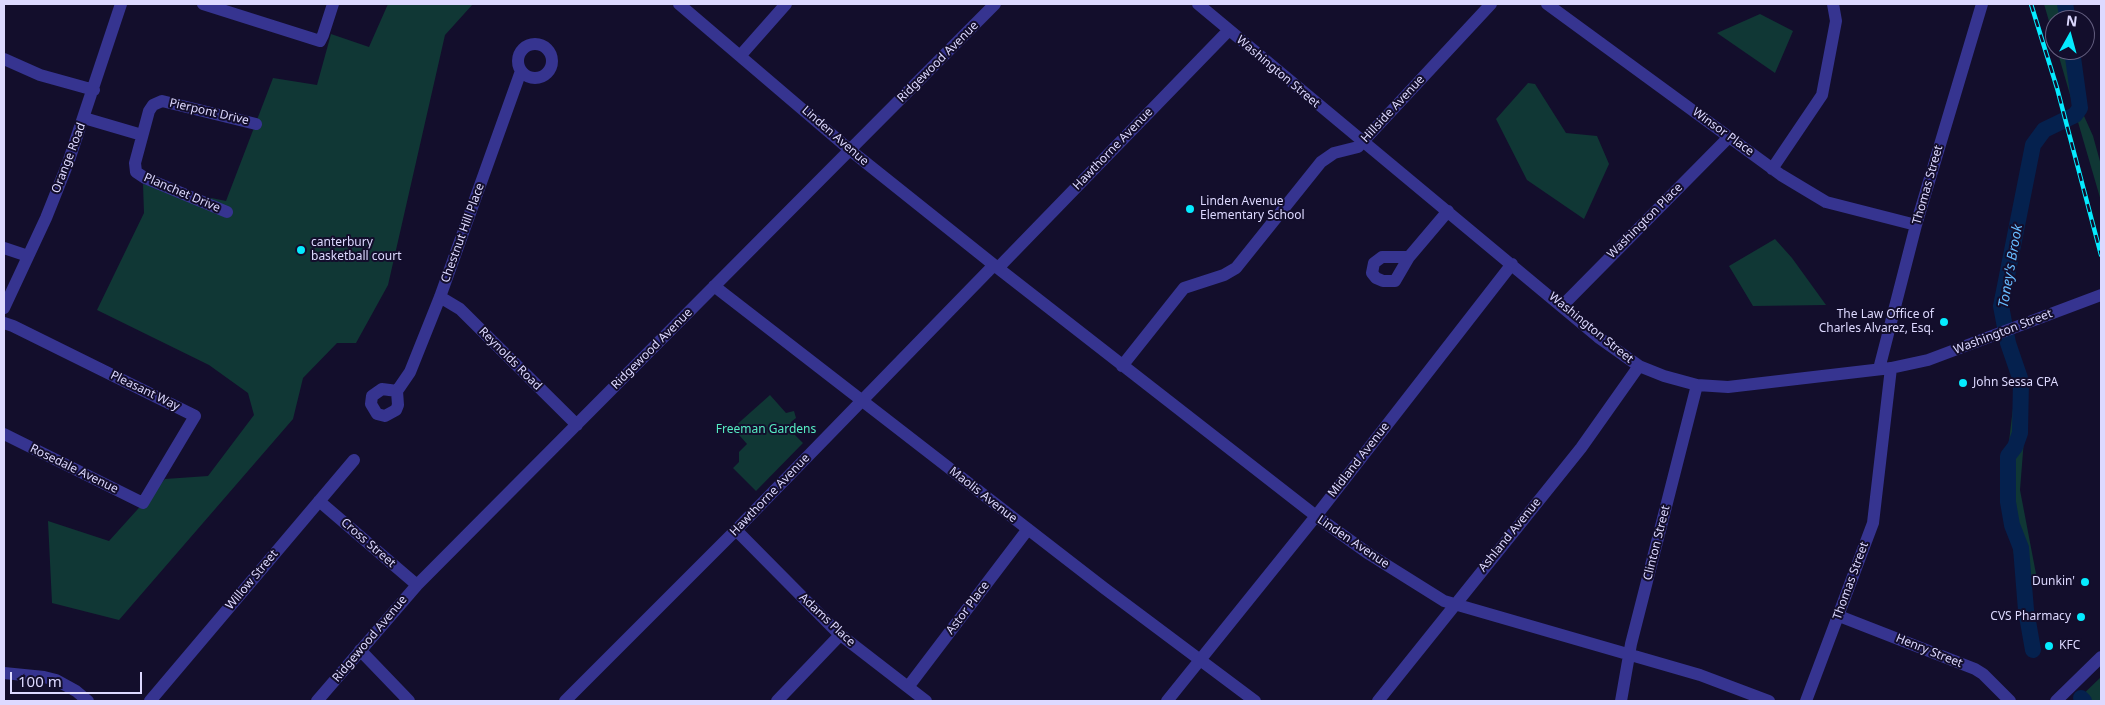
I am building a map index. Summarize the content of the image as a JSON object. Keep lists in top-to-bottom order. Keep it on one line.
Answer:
{"streets":{"street":["Ridgewood Avenue","Washington Street","Hillside Avenue","Pierpont Drive","Winsor Place","Linden Avenue","Hawthorne Avenue","Orange Road","Thomas Street","Planchet Drive","Washington Place","Chestnut Hill Place","Reynolds Road","Pleasant Way","Midland Avenue","Rosedale Avenue","Maolis Avenue","Ashland Avenue","Cross Street","Clinton Street","Willow Street","Astor Place","Adams Place","Henry Street"]},"crossings":[["Ridgewood Avenue","Linden Avenue"],["Ridgewood Avenue","Reynolds Road"],["Ridgewood Avenue","Maolis Avenue"],["Ridgewood Avenue","Cross Street"],["Washington Street","Hillside Avenue"],["Washington Street","Hawthorne Avenue"],["Washington Street","Thomas Street"],["Washington Street","Washington Place"],["Washington Street","Midland Avenue"],["Washington Street","Ashland Avenue"],["Washington Street","Clinton Street"],["Hillside Avenue","Linden Avenue"],["Pierpont Drive","Planchet Drive"],["Winsor Place","Thomas Street"],["Winsor Place","Washington Place"],["Linden Avenue","Hawthorne Avenue"],["Linden Avenue","Midland Avenue"],["Linden Avenue","Ashland Avenue"],["Linden Avenue","Clinton Street"],["Hawthorne Avenue","Maolis Avenue"],["Hawthorne Avenue","Adams Place"],["Thomas Street","Henry Street"],["Chestnut Hill Place","Reynolds Road"],["Pleasant Way","Rosedale Avenue"],["Midland Avenue","Maolis Avenue"],["Maolis Avenue","Astor Place"],["Cross Street","Willow Street"],["Astor Place","Adams Place"]],"water":["Toney's Brook"],"parks":["Freeman Gardens"],"places":["Linden Avenue Elementary School","canterbury basketball court","The Law Office of Charles Alvarez, Esq.","John Sessa CPA","Dunkin'","CVS Pharmacy","KFC"],"scale_bar":"100 m","north":"top"}
